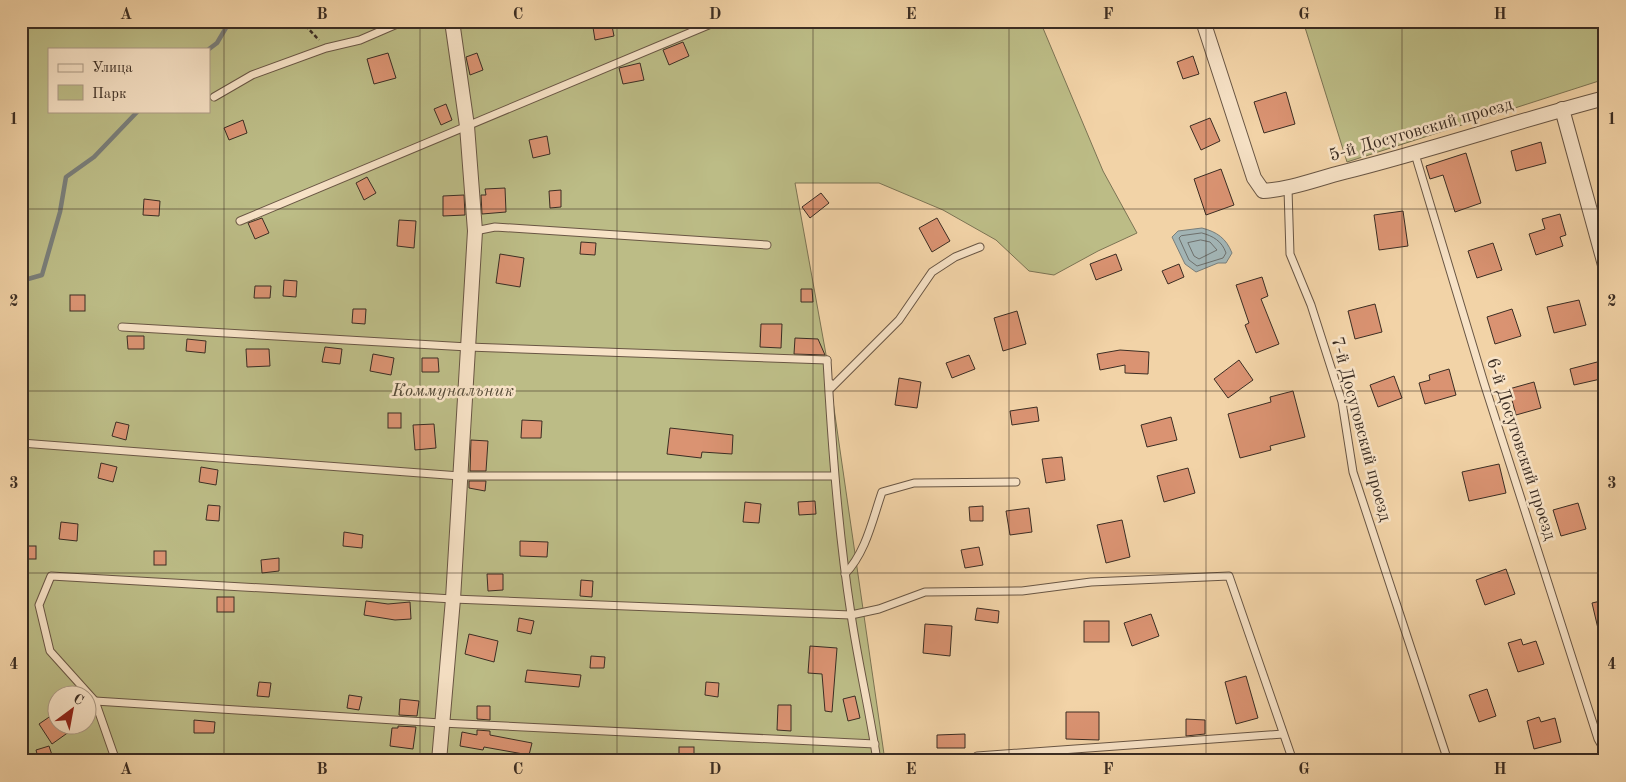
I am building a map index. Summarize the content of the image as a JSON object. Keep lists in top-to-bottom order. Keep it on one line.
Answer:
{"streets":{"street":["5-й Досуговский проезд"],"lane":["7-й Досуговский проезд","6-й Досуговский проезд"]},"crossings":[["5-й Досуговский проезд","7-й Досуговский проезд"],["5-й Досуговский проезд","6-й Досуговский проезд"]],"parks":["Коммунальник"],"legend":["Улица","Парк"],"north":"top right","grid":{"columns":["A","B","C","D","E","F","G","H"],"rows":["1","2","3","4"]}}
